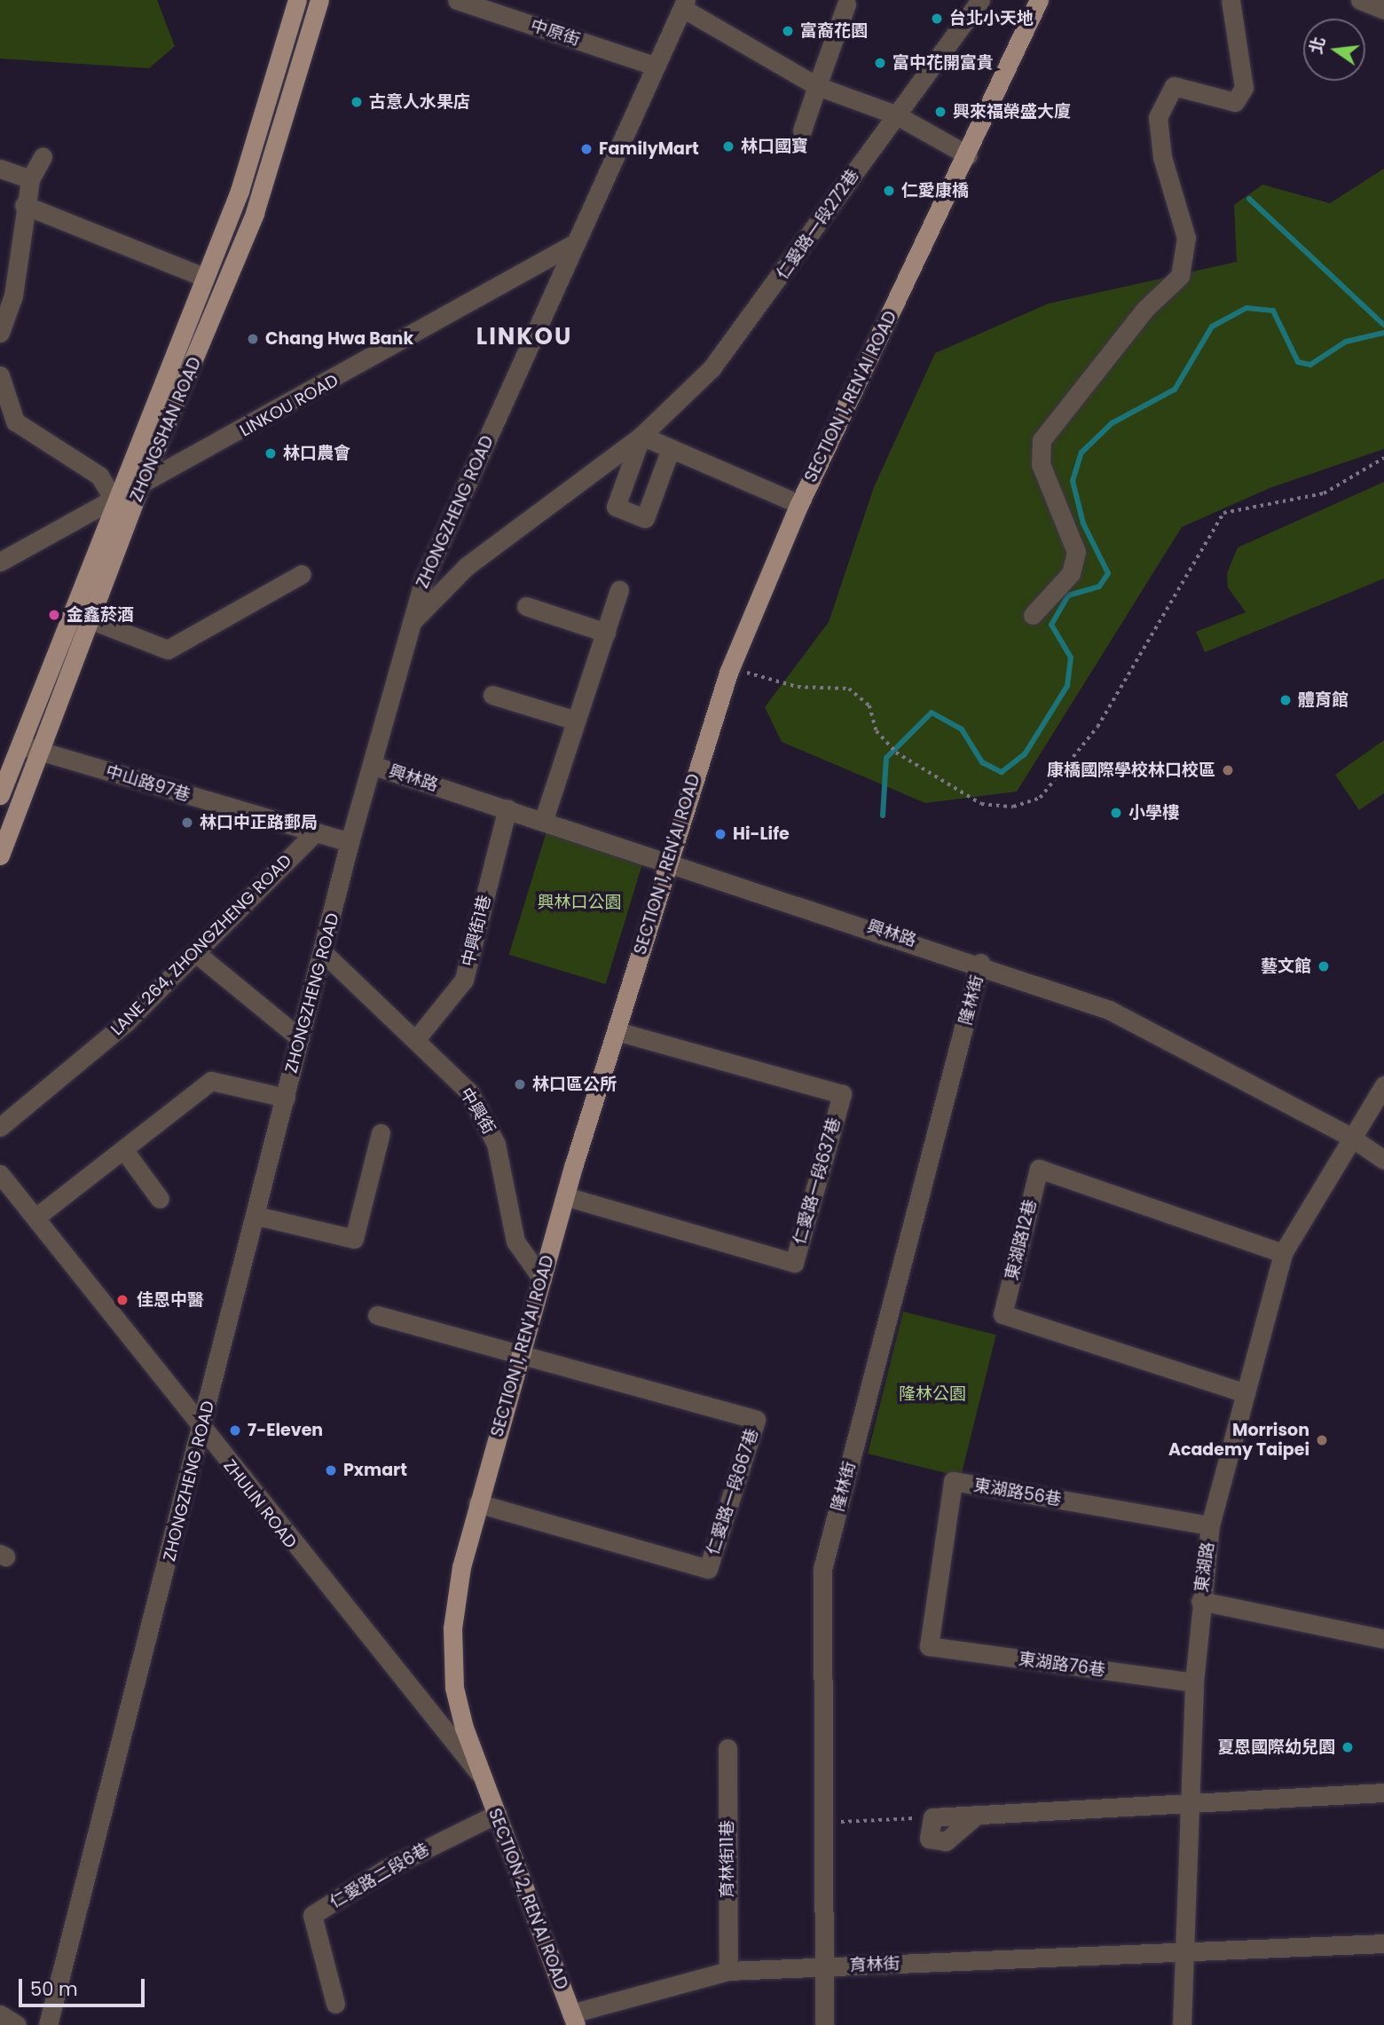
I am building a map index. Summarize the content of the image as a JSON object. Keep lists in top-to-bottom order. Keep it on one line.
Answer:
{"streets":{"main road":["SECTION 1, REN'AI ROAD","ZHONGSHAN ROAD","SECTION 2, REN'AI ROAD"],"street":["中原街","仁愛路一段272巷","LINKOU ROAD","ZHONGZHENG ROAD","興林路","中山路97巷","中興街1巷","LANE 264, ZHONGZHENG ROAD","隆林街","中興街","仁愛路一段637巷","東湖路12巷","仁愛路一段667巷","東湖路56巷","ZHULIN ROAD","東湖路","東湖路76巷","育林街11巷","仁愛路二段6巷","育林街"]},"crossings":[["中原街","ZHONGZHENG ROAD"],["仁愛路一段272巷","ZHONGZHENG ROAD"],["SECTION 1, REN'AI ROAD","興林路"],["SECTION 1, REN'AI ROAD","中興街"],["SECTION 1, REN'AI ROAD","仁愛路一段637巷"],["SECTION 1, REN'AI ROAD","仁愛路一段667巷"],["SECTION 1, REN'AI ROAD","ZHULIN ROAD"],["SECTION 1, REN'AI ROAD","SECTION 2, REN'AI ROAD"],["LINKOU ROAD","ZHONGSHAN ROAD"],["LINKOU ROAD","ZHONGZHENG ROAD"],["ZHONGSHAN ROAD","中山路97巷"],["ZHONGZHENG ROAD","興林路"],["ZHONGZHENG ROAD","中山路97巷"],["ZHONGZHENG ROAD","中興街"],["ZHONGZHENG ROAD","ZHULIN ROAD"],["興林路","中興街1巷"],["興林路","隆林街"],["興林路","東湖路"],["中山路97巷","LANE 264, ZHONGZHENG ROAD"],["中興街1巷","中興街"],["隆林街","育林街"],["東湖路12巷","東湖路"],["東湖路56巷","東湖路"],["東湖路56巷","東湖路76巷"],["ZHULIN ROAD","SECTION 2, REN'AI ROAD"],["東湖路","東湖路76巷"],["東湖路","育林街"],["育林街11巷","育林街"],["仁愛路二段6巷","SECTION 2, REN'AI ROAD"],["SECTION 2, REN'AI ROAD","育林街"]],"districts":["LINKOU"],"parks":["興林口公園","隆林公園"],"places":["台北小天地","富裔花園","富中花開富貴","古意人水果店","興來福榮盛大廈","林口國寶","FamilyMart","仁愛康橋","Chang Hwa Bank","林口農會","金鑫菸酒","體育館","康橋國際學校林口校區","小學樓","林口中正路郵局","Hi-Life","藝文館","林口區公所","佳恩中醫","7-Eleven","Morrison Academy Taipei","Pxmart","夏恩國際幼兒園"],"scale_bar":"50 m","north":"left"}
